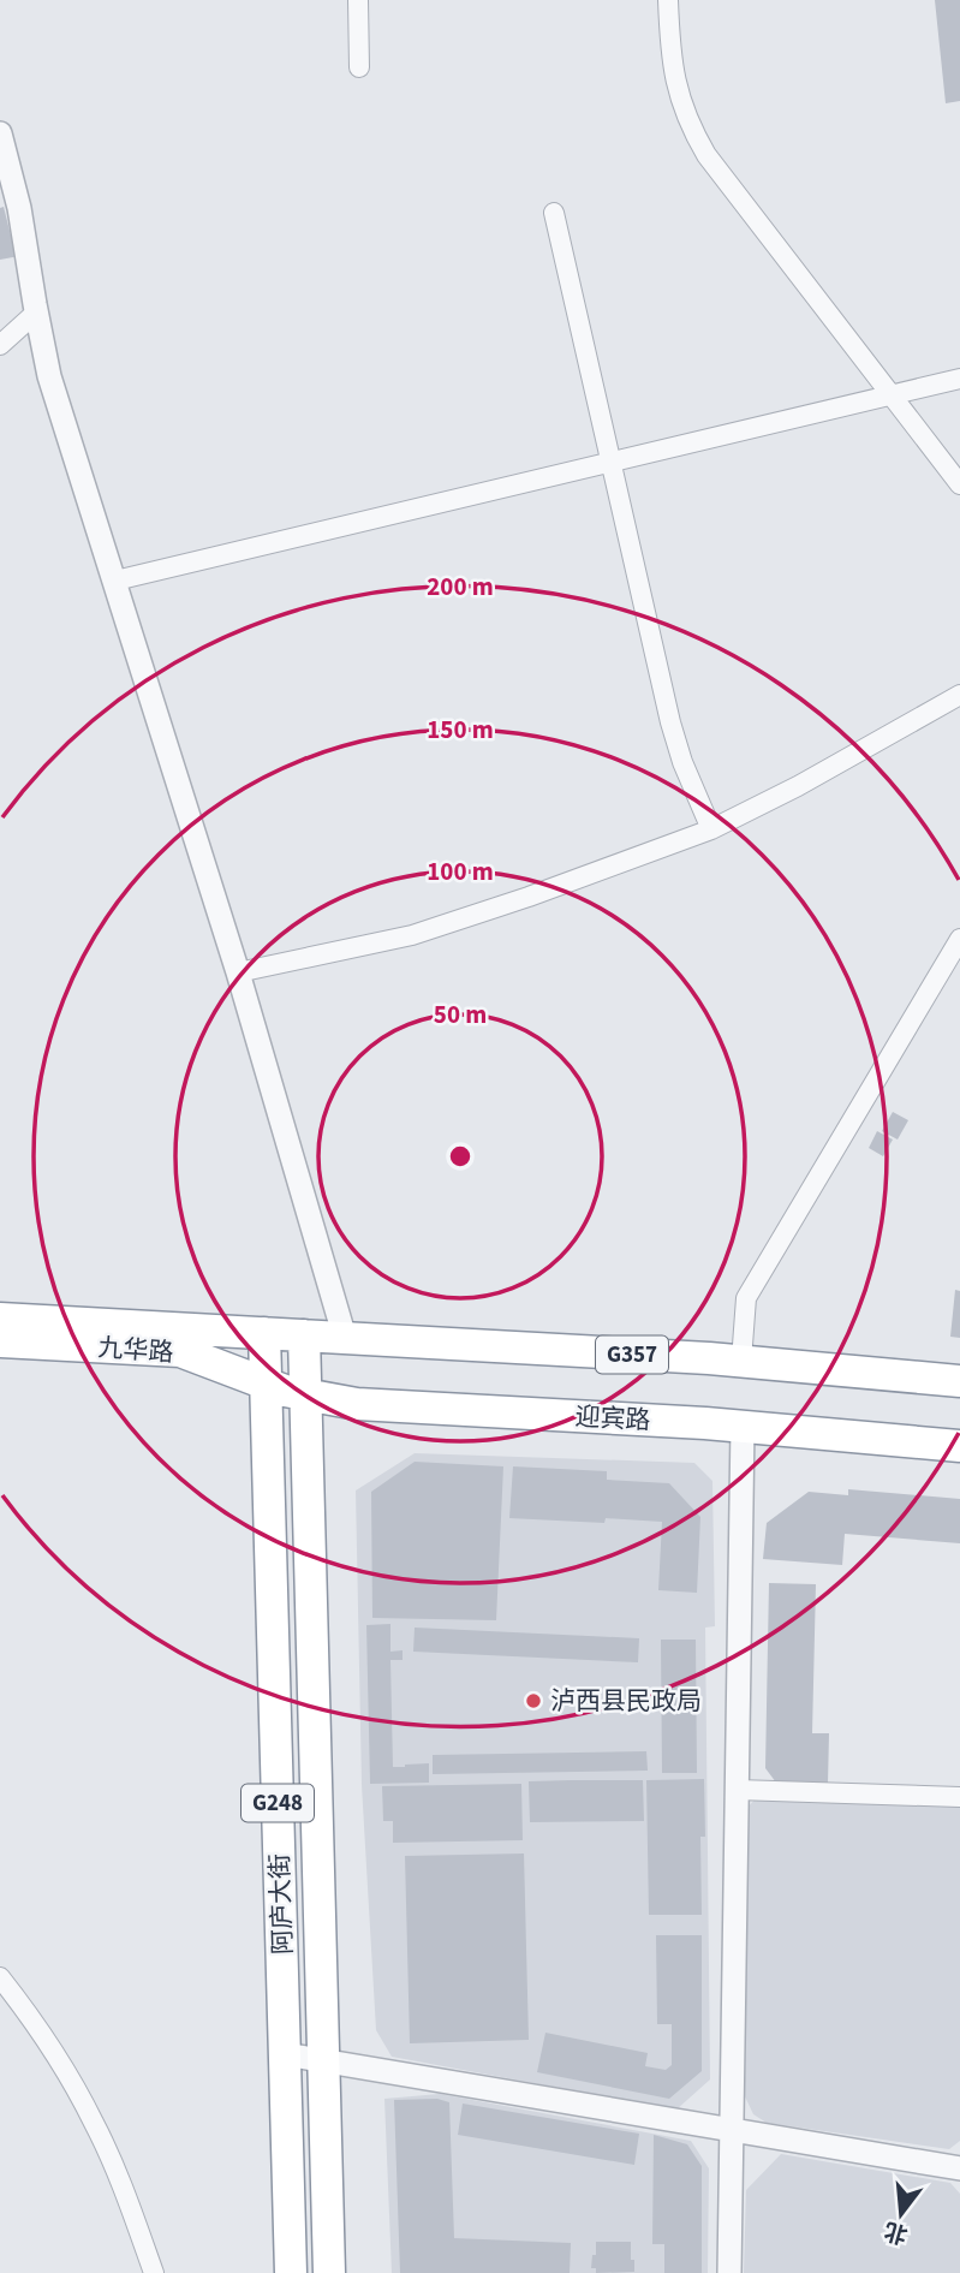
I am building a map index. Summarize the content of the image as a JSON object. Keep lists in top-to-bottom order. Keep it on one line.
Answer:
{"streets":{"highway":["九华路","G357","迎宾路","G248","阿庐大街"]},"crossings":[["九华路","迎宾路"],["九华路","阿庐大街"],["G357","G248"],["迎宾路","G248"],["迎宾路","阿庐大街"]],"places":["泸西县民政局"],"north":"bottom","rings":["200 m","150 m","100 m","50 m"]}
